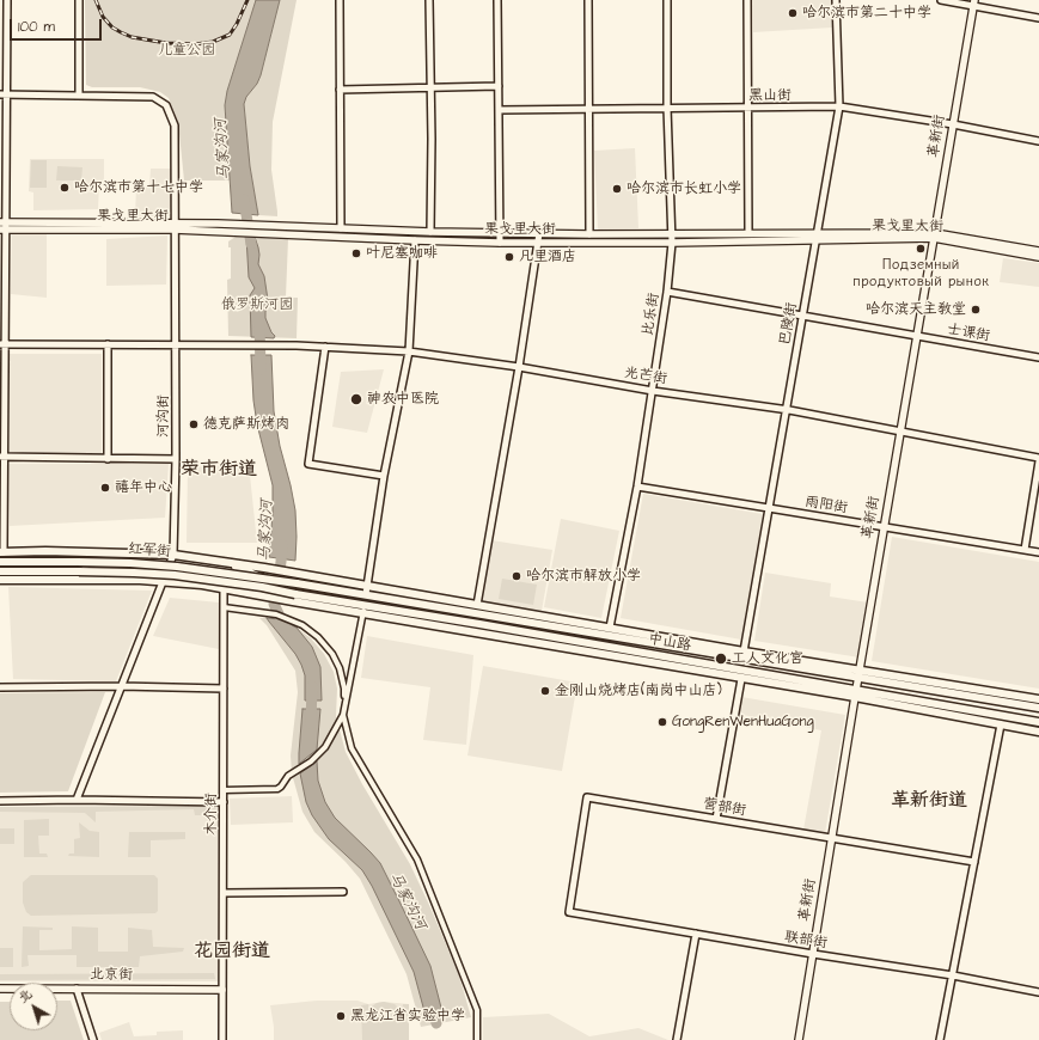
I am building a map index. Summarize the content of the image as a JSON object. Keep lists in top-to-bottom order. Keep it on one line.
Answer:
{"streets":{"main road":["革新街","果戈里大街","红军街","中山路","北京街"],"street":["黑山街","比乐街","巴陵街","士课街","光芒街","河沟街","雨阳街","营部街","木介街","联部街"]},"crossings":[["黑山街","革新街"],["黑山街","比乐街"],["黑山街","巴陵街"],["革新街","果戈里大街"],["革新街","士课街"],["革新街","光芒街"],["革新街","雨阳街"],["革新街","红军街"],["革新街","中山路"],["革新街","营部街"],["革新街","联部街"],["果戈里大街","比乐街"],["果戈里大街","巴陵街"],["果戈里大街","河沟街"],["比乐街","士课街"],["比乐街","光芒街"],["比乐街","雨阳街"],["比乐街","红军街"],["巴陵街","士课街"],["巴陵街","光芒街"],["巴陵街","雨阳街"],["巴陵街","红军街"],["光芒街","河沟街"],["河沟街","红军街"],["红军街","中山路"],["红军街","木介街"],["营部街","联部街"],["木介街","北京街"]],"districts":["荣市街道","革新街道","花园街道"],"water":["马家沟河"],"parks":["儿童公园","俄罗斯河园"],"places":["哈尔滨市第二十中学","哈尔滨市第十七中学","哈尔滨市长虹小学","Подземный продуктовый рынок","叶尼塞咖啡","凡里酒店","哈尔滨天主教堂","神农中医院","德克萨斯烤肉","禧年中心","哈尔滨市解放小学","工人文化宫","金刚山烧烤店(南岗中山店)","GongRenWenHuaGong","黑龙江省实验中学"],"scale_bar":"100 m","north":"top left"}
